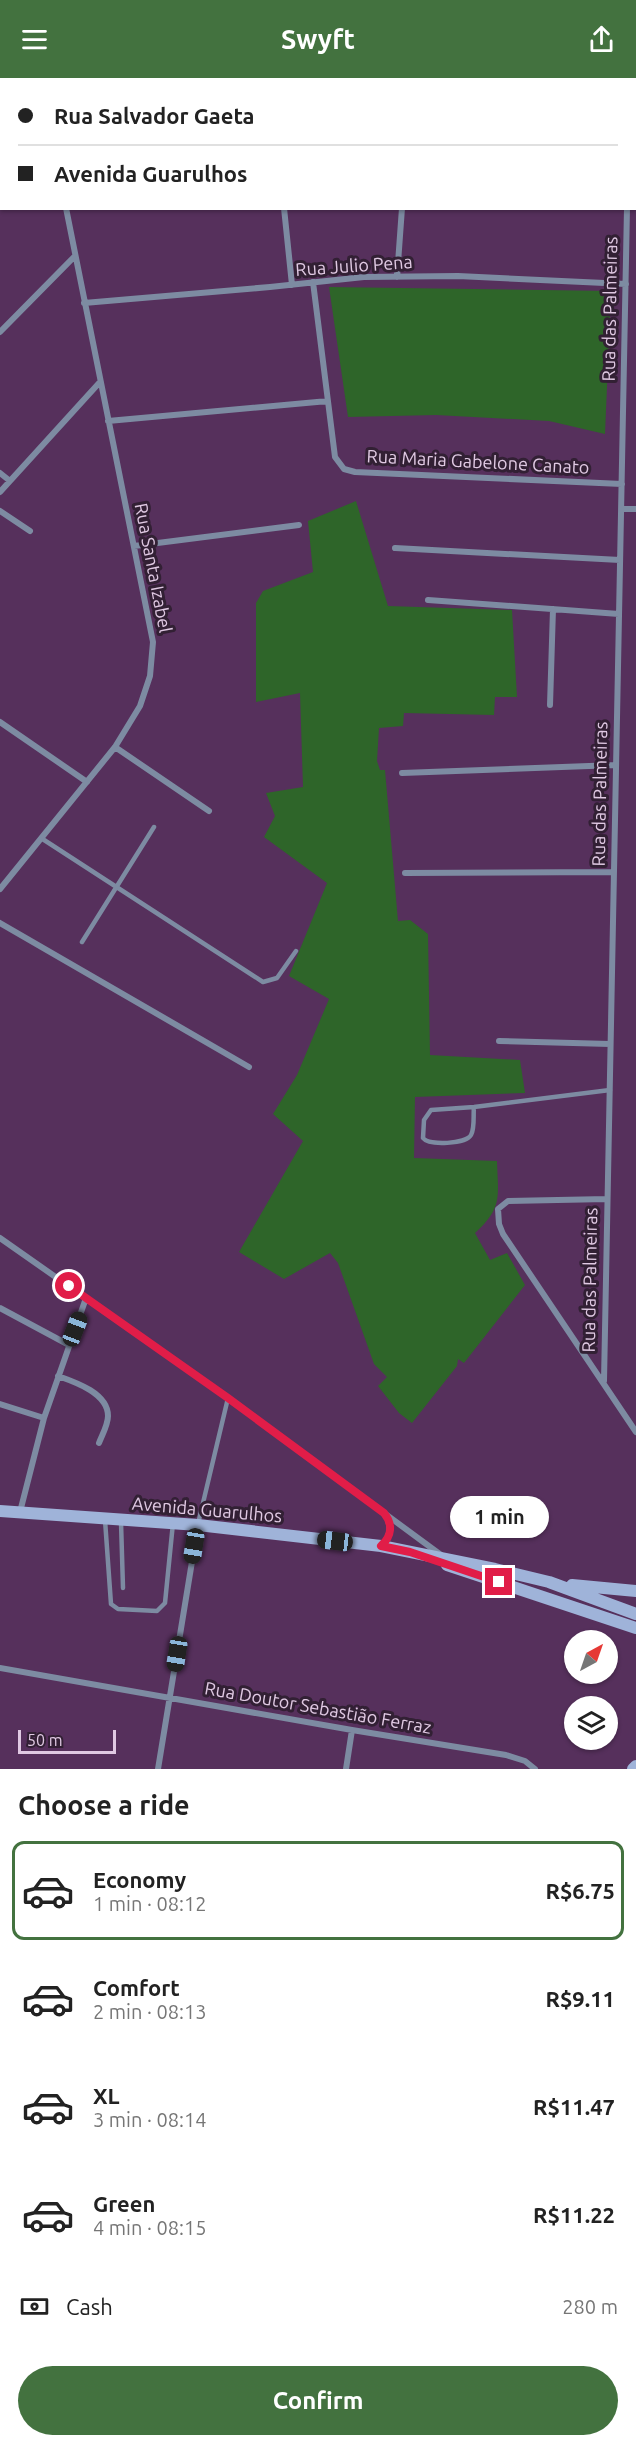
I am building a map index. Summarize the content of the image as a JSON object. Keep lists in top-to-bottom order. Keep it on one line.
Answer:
{"streets":{"main road":["Avenida Guarulhos"],"street":["Rua Julio Pena","Rua das Palmeiras","Rua Maria Gabelone Canato","Rua Santa Izabel","Rua Doutor Sebastião Ferraz"]},"crossings":[["Rua Julio Pena","Rua das Palmeiras"],["Rua Julio Pena","Rua Maria Gabelone Canato"],["Rua Julio Pena","Rua Santa Izabel"],["Rua das Palmeiras","Rua Maria Gabelone Canato"]],"scale_bar":"50 m","north":"top right","page":{"header":"Swyft","banner":["Rua Salvador Gaeta","Avenida Guarulhos"],"bubble":"1 min","scale":"50 m","heading":"Choose a ride","list":[{"name":"Economy","note":"1 min · 08:12","value":"R$6.75"},{"name":"Comfort","note":"2 min · 08:13","value":"R$9.11"},{"name":"XL","note":"3 min · 08:14","value":"R$11.47"},{"name":"Green","note":"4 min · 08:15","value":"R$11.22"}],"pay":["Cash","280 m"],"buttons":"Confirm"}}
